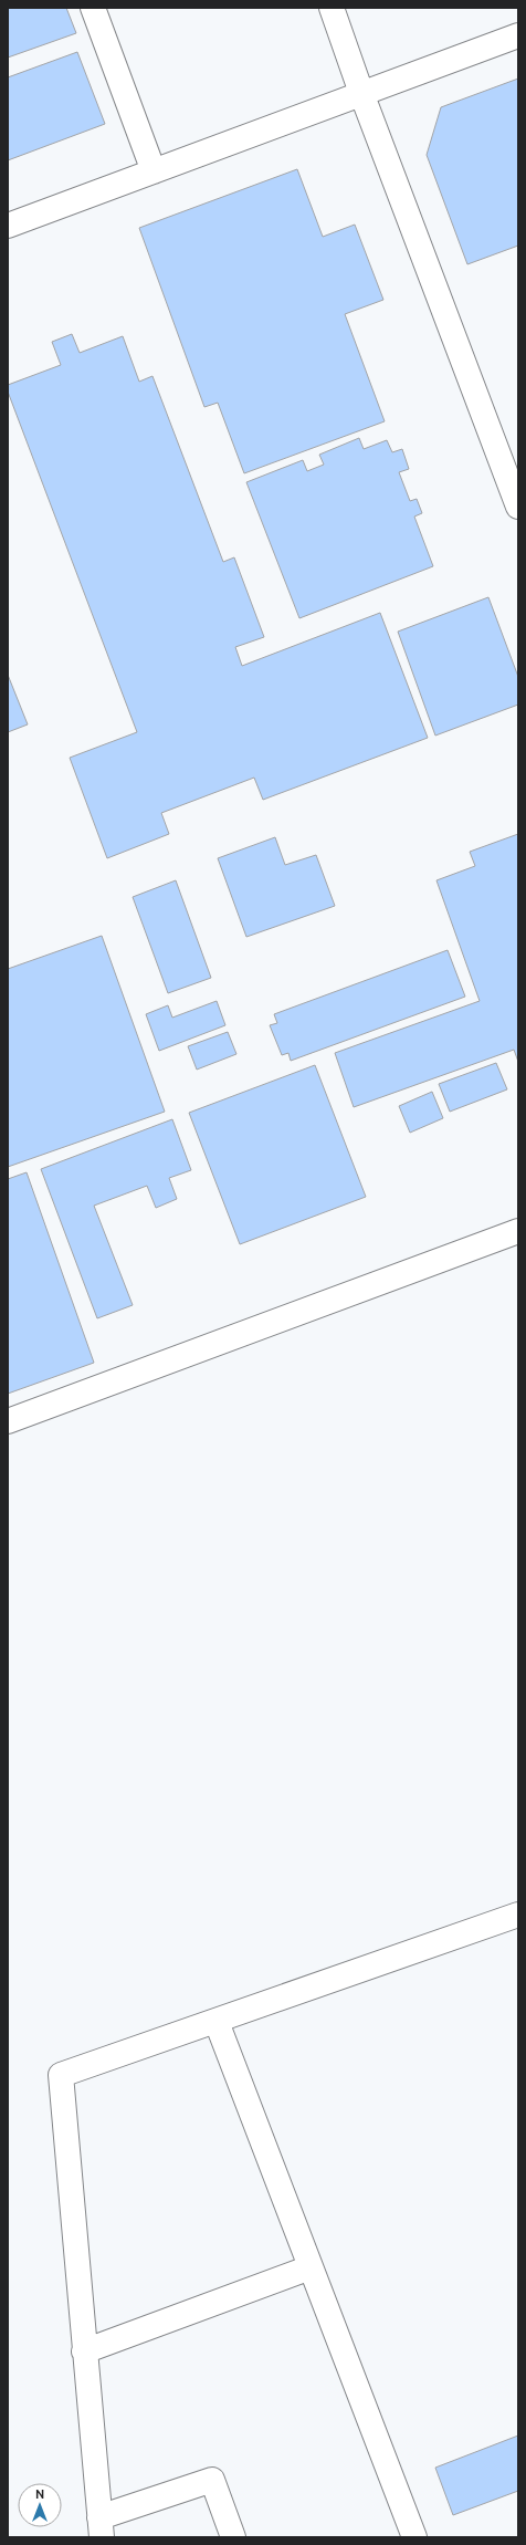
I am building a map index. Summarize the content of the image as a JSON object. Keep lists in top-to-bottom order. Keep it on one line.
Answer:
{"north":"top"}
